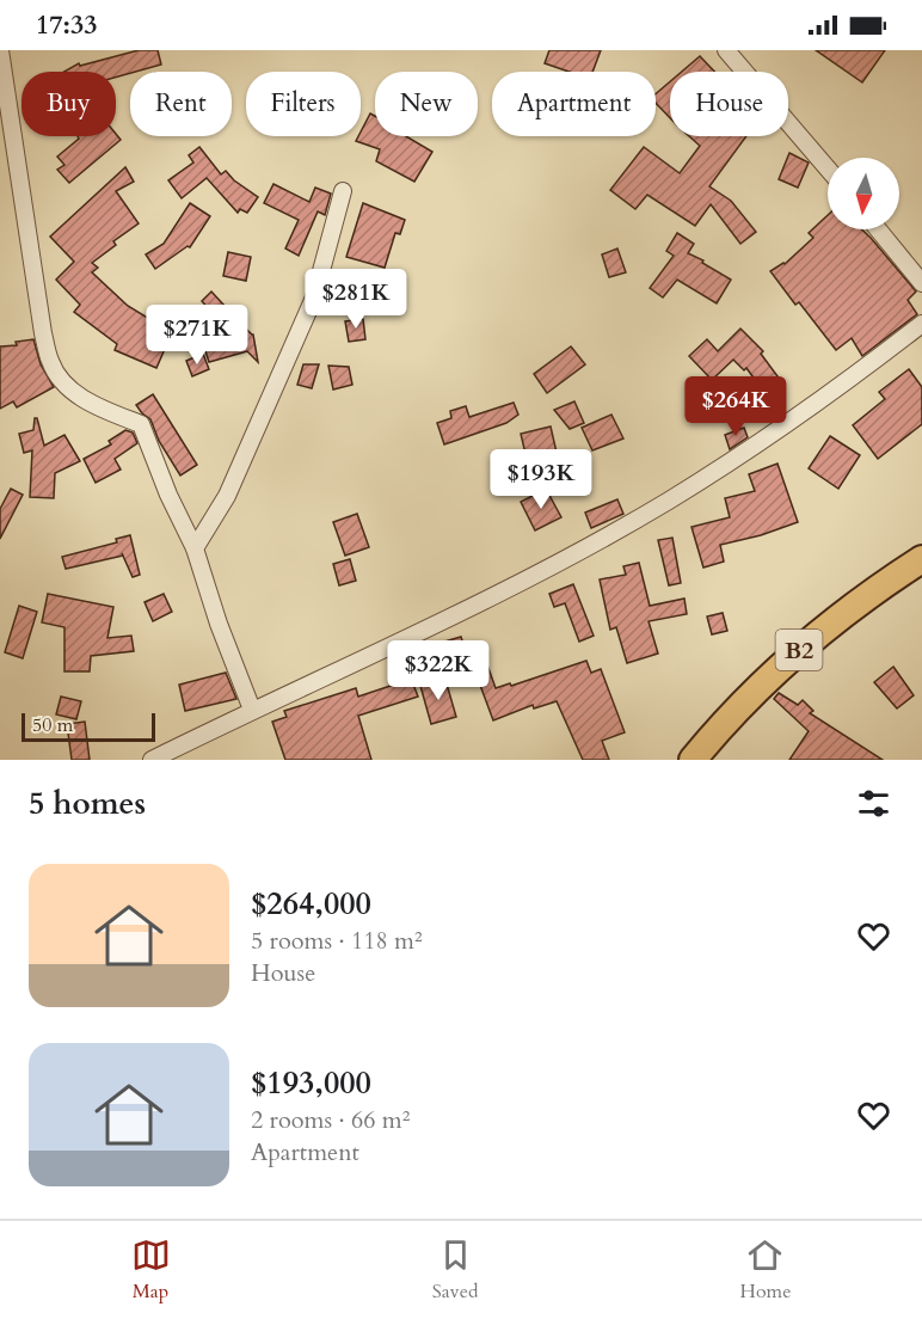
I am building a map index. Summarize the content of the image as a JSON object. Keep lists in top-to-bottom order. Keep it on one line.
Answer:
{"streets":{"highway":["B2"]},"scale_bar":"50 m","north":"bottom","page":{"status":"17:33","chip":["Buy","Rent","Filters","New","Apartment","House"],"price":["$281K","$271K","$264K","$193K","$322K"],"scale":"50 m","heading":"5 homes","list":[{"name":"$264,000","note":"5 rooms · 118 m² · House"},{"name":"$193,000","note":"2 rooms · 66 m² · Apartment"}],"tabs":["Map","Saved","Home"]}}
